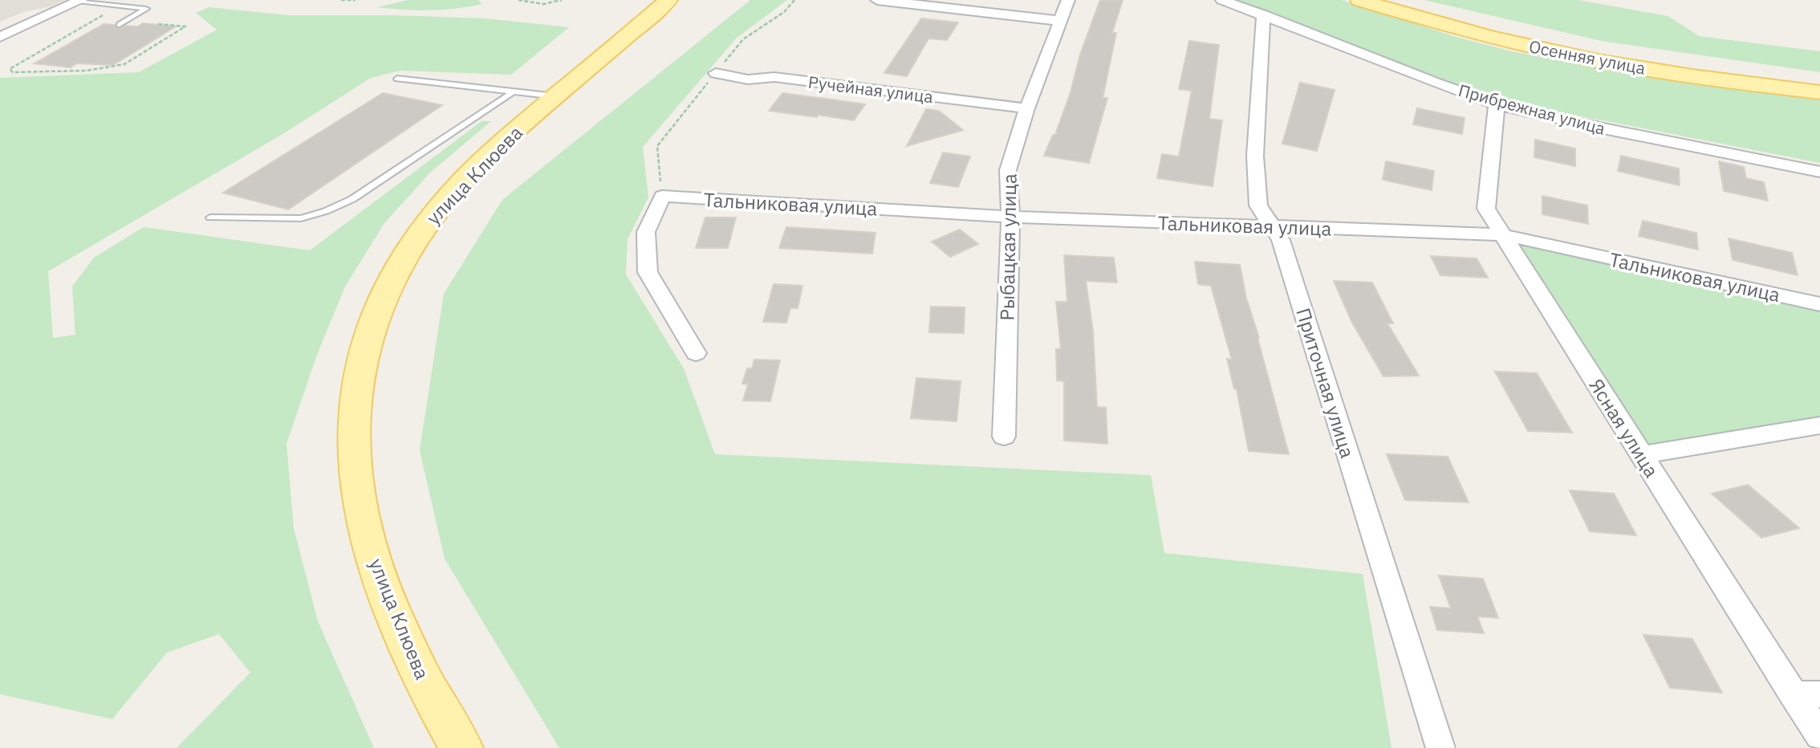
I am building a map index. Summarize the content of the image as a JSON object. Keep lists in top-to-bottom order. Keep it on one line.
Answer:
{"streets":{"main road":["Осенняя улица","улица Клюева"],"street":["Ручейная улица","Прибрежная улица","Тальниковая улица","Рыбацкая улица","Приточная улица","Ясная улица"]},"crossings":[["Ручейная улица","Рыбацкая улица"],["Прибрежная улица","Приточная улица"],["Прибрежная улица","Ясная улица"],["Тальниковая улица","Рыбацкая улица"],["Тальниковая улица","Приточная улица"],["Тальниковая улица","Ясная улица"]]}
